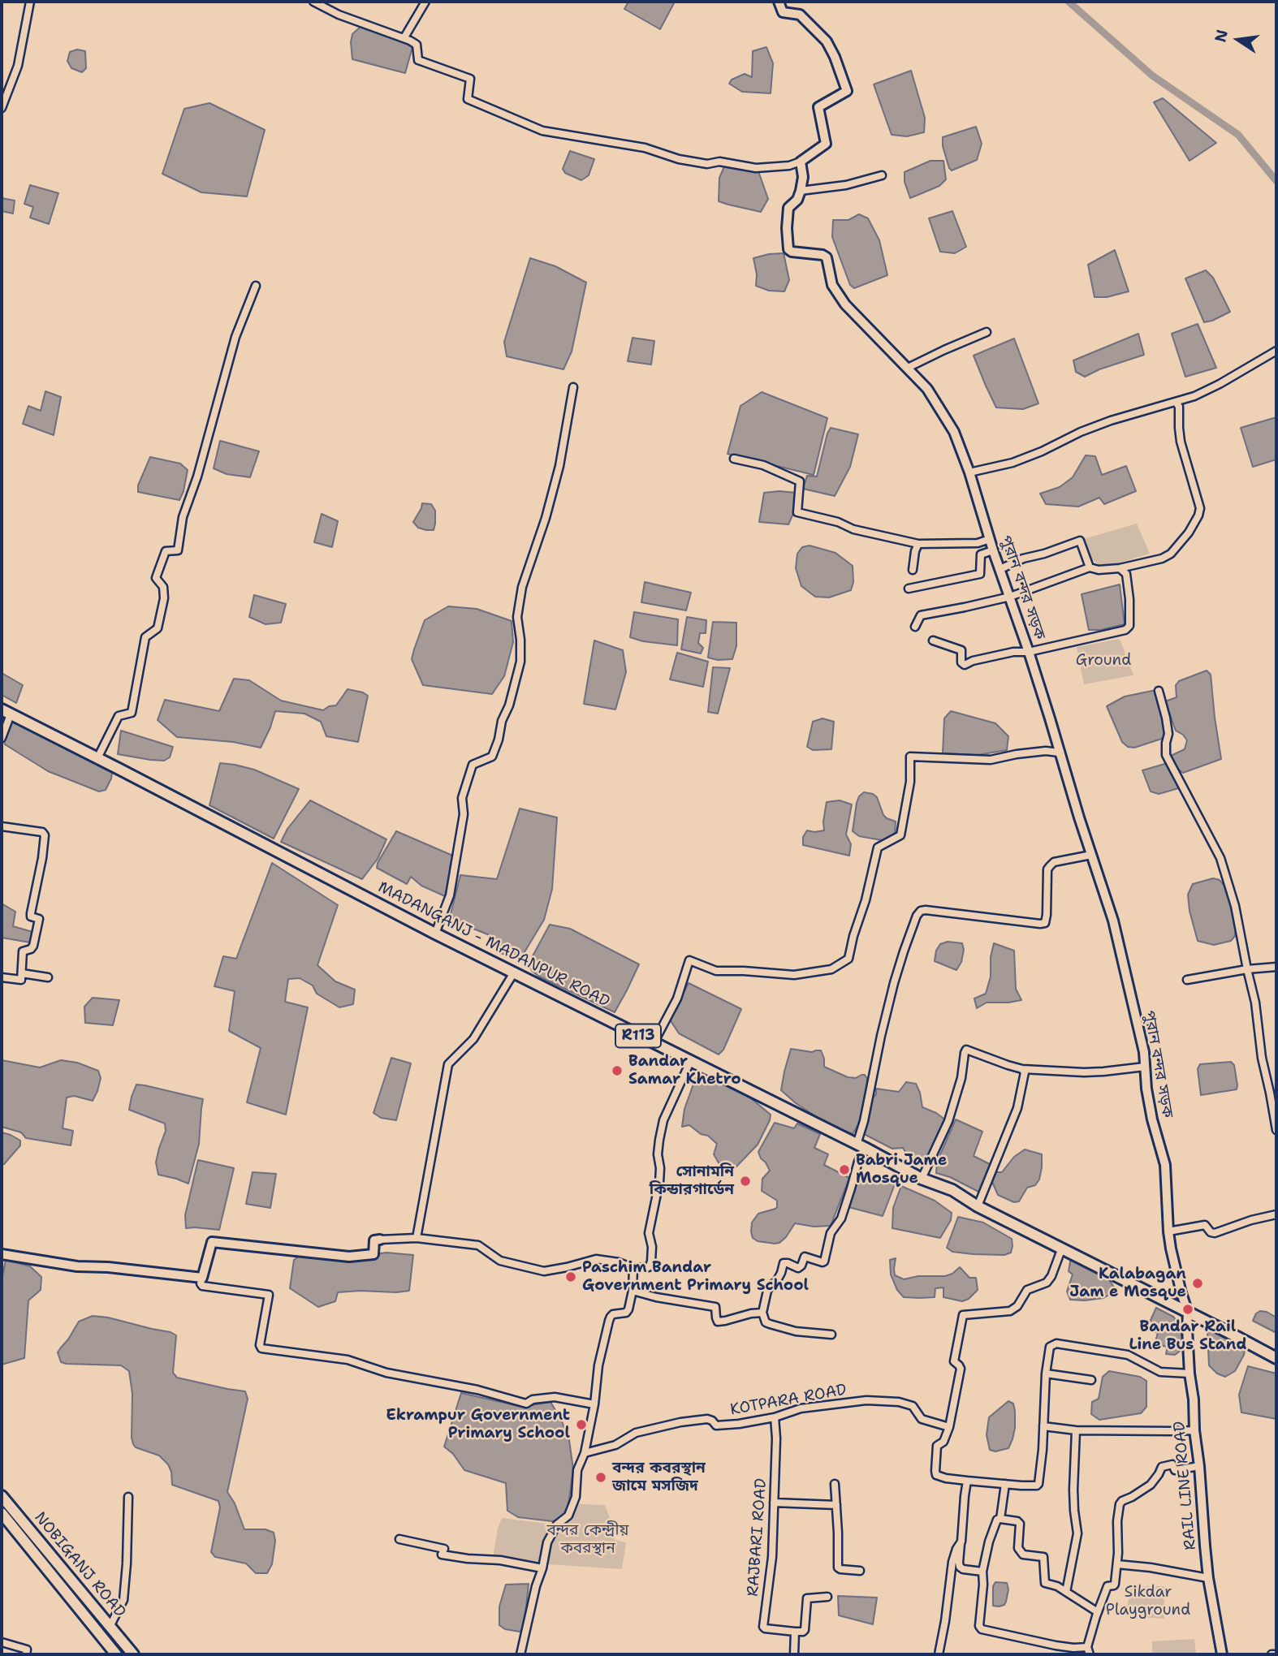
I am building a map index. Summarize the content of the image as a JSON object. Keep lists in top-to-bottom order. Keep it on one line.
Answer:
{"streets":{"main road":["MADANGANJ - MADANPUR ROAD","R113","NOBIGANJ ROAD"],"street":["পুরান বন্দর সড়ক","KOTPARA ROAD","RAIL LINE ROAD","RAJBARI ROAD"]},"crossings":[["পুরান বন্দর সড়ক","MADANGANJ - MADANPUR ROAD"],["পুরান বন্দর সড়ক","RAIL LINE ROAD"],["MADANGANJ - MADANPUR ROAD","RAIL LINE ROAD"],["KOTPARA ROAD","RAJBARI ROAD"]],"parks":["Ground","বন্দর কেন্দ্রীয় কবরস্থান","Sikdar Playground"],"places":["Bandar Samar Khetro","Babri Jame Mosque","সোনামনি কিন্ডারগার্ডেন","Paschim Bandar Government Primary School","Kalabagan Jam e Mosque","Bandar Rail Line Bus Stand","Ekrampur Government Primary School","বন্দর কবরস্থান জামে মসজিদ"],"north":"left"}
